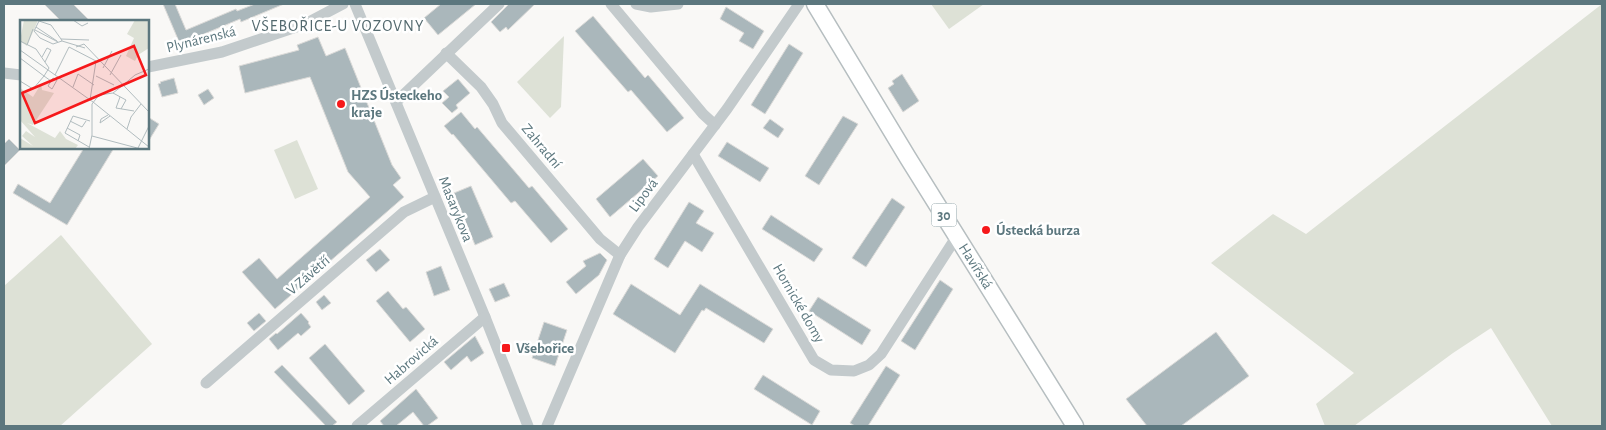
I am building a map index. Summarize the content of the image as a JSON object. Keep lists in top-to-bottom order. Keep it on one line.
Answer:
{"streets":{"main road":["30","Havířská"],"street":["Plynárenská","Zahradní","Lipová","Masarykova","V Závětří","Hornické domy","Habrovická"]},"crossings":[["Zahradní","Lipová"],["Lipová","Hornické domy"],["Masarykova","V Závětří"],["Masarykova","Habrovická"],["Havířská","Hornické domy"]],"districts":["VŠEBOŘICE-U VOZOVNY"],"places":{"other":["HZS Ústeckeho kraje","Ústecká burza"],"transit":["Všebořice"]}}
